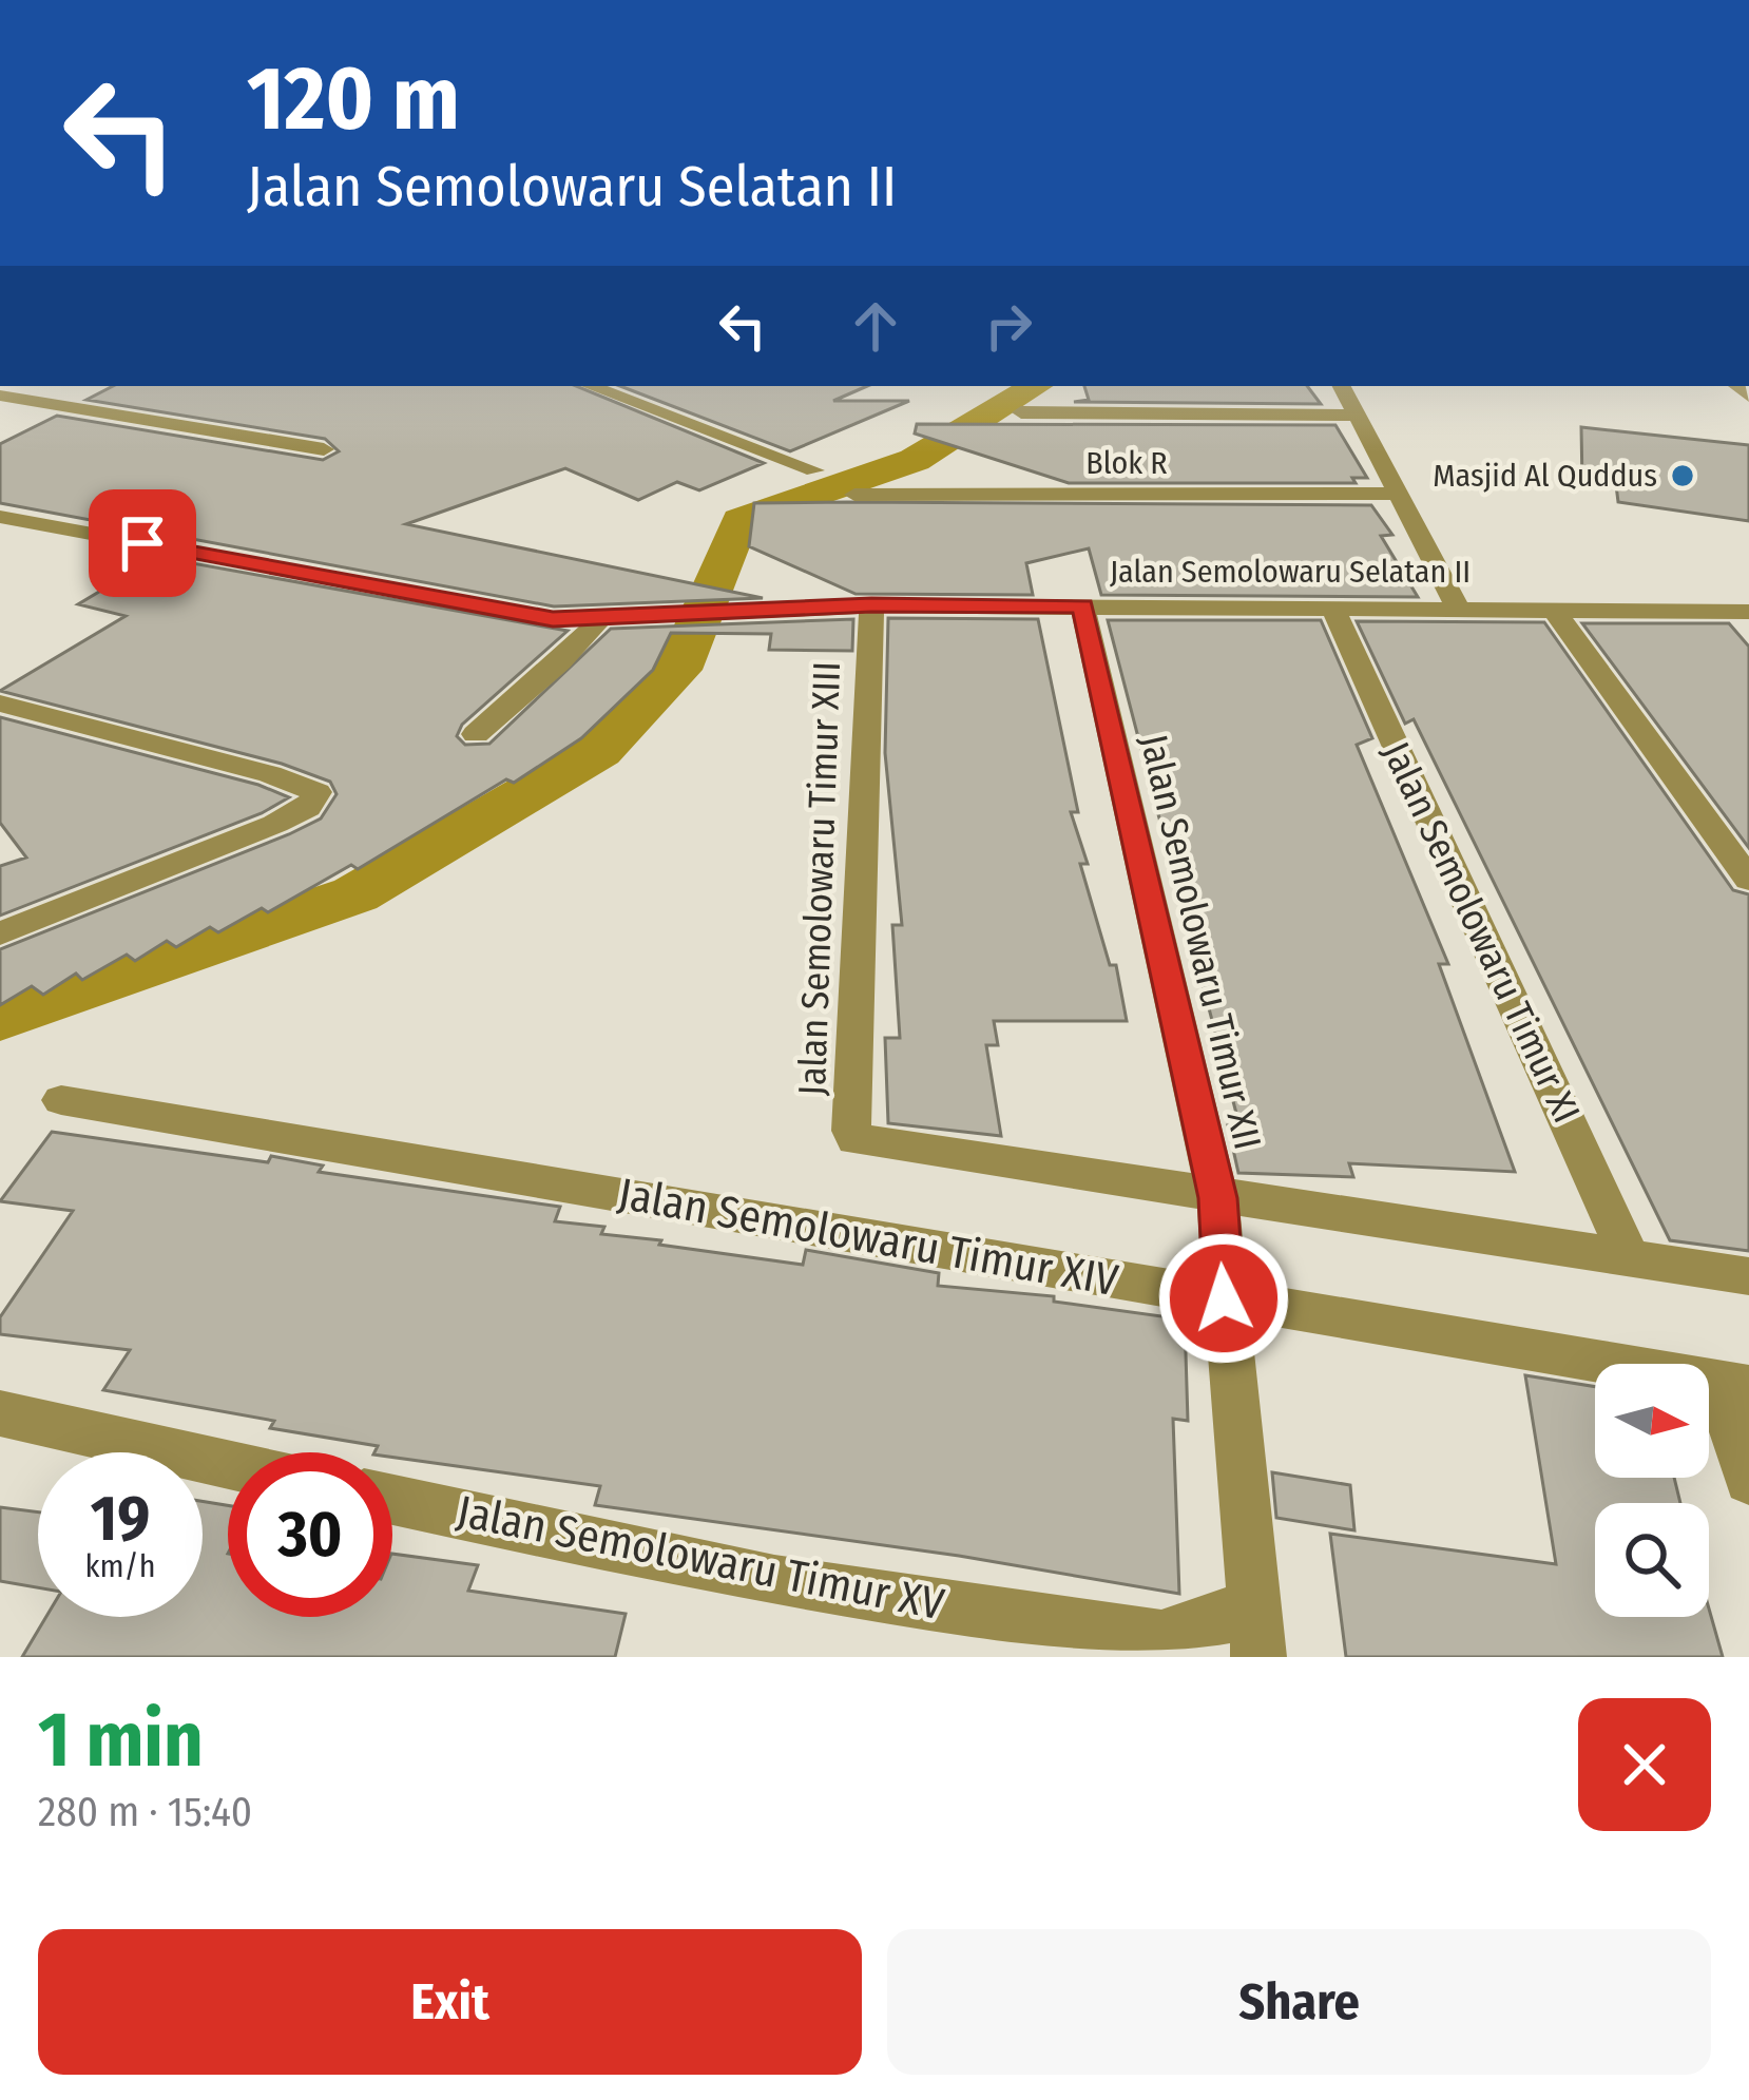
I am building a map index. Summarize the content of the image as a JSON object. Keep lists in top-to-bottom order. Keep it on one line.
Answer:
{"streets":{"street":["Blok R","Jalan Semolowaru Selatan II","Jalan Semolowaru Timur XIII","Jalan Semolowaru Timur XI","Jalan Semolowaru Timur XII","Jalan Semolowaru Timur XIV","Jalan Semolowaru Timur XV"]},"crossings":[["Jalan Semolowaru Selatan II","Jalan Semolowaru Timur XIII"],["Jalan Semolowaru Selatan II","Jalan Semolowaru Timur XI"],["Jalan Semolowaru Selatan II","Jalan Semolowaru Timur XII"],["Jalan Semolowaru Timur XIII","Jalan Semolowaru Timur XII"],["Jalan Semolowaru Timur XII","Jalan Semolowaru Timur XIV"]],"places":["Masjid Al Quddus"],"north":"right","page":{"turn":["120 m","Jalan Semolowaru Selatan II"],"speed":"19 km/h","limit":"30","heading":["1 min","280 m · 15:40"],"buttons":["Exit","Share"]}}
